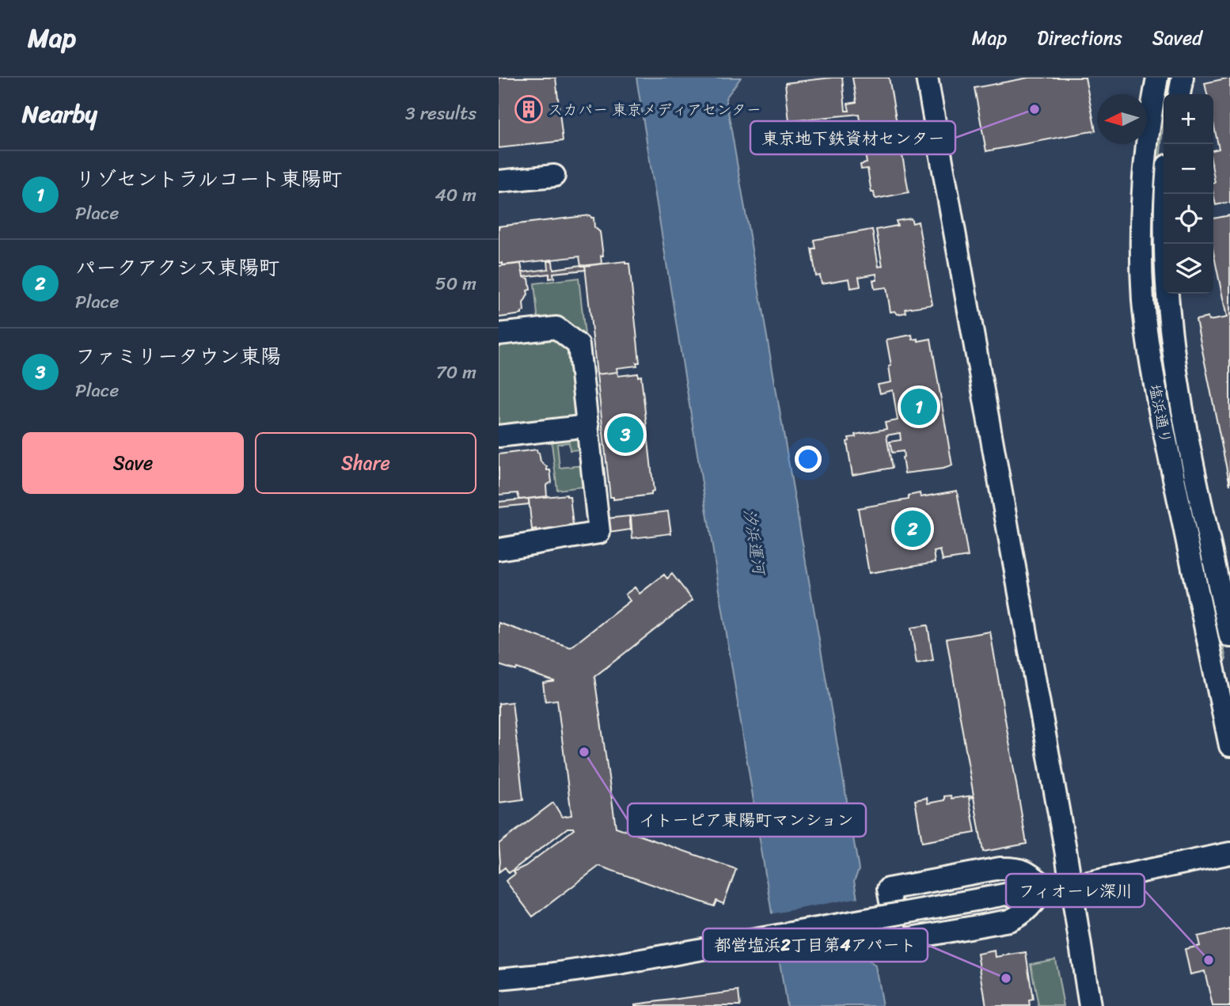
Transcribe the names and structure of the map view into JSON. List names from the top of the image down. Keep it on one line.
{"streets":{"street":["塩浜通り"]},"water":["汐浜運河"],"places":{"building":["スカパー 東京メディアセンター"],"other":["東京地下鉄資材センター","イトーピア東陽町マンション","フィオーレ深川","都営塩浜2丁目第4アパート"]},"north":"left","page":{"header":"Map","nav":["Map","Directions","Saved"],"heading":["Nearby","3 results"],"map_buttons":["+","−"],"list":[{"mark":"1","name":"リゾセントラルコート東陽町","note":"Place","value":"40 m"},{"mark":"2","name":"パークアクシス東陽町","note":"Place","value":"50 m"},{"mark":"3","name":"ファミリータウン東陽","note":"Place","value":"70 m"}],"pins":["1","3","2"],"buttons":["Save","Share"]}}
